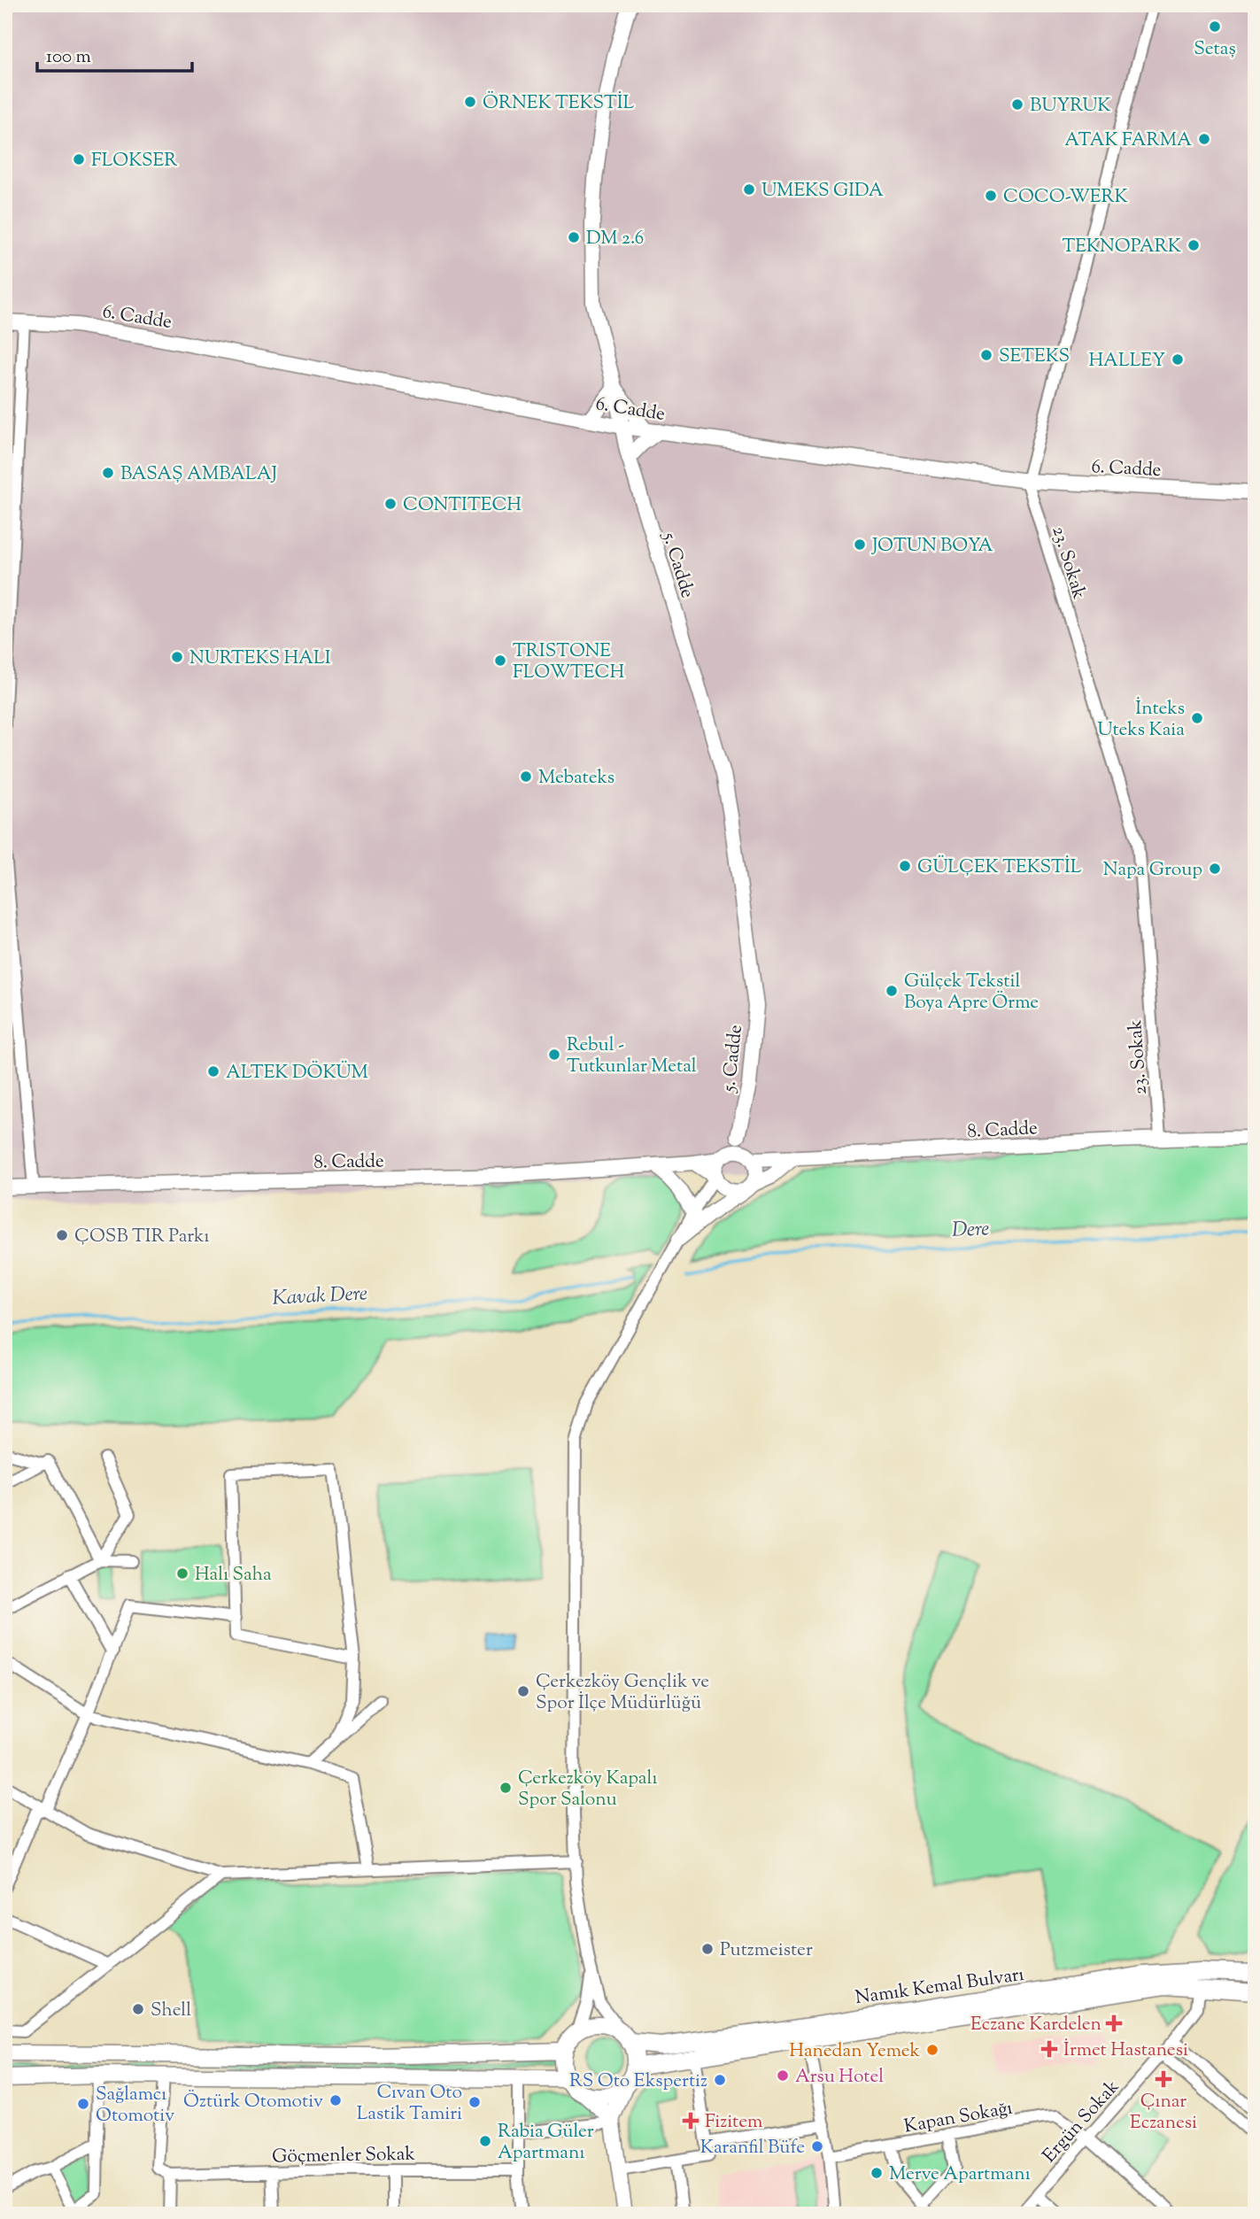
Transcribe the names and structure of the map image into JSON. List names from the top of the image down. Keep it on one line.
{"streets":{"main road":["Namık Kemal Bulvarı"],"street":["6. Cadde","23. Sokak","5. Cadde","8. Cadde","Kapan Sokağı","Ergün Sokak","Göçmenler Sokak"]},"crossings":[["6. Cadde","23. Sokak"],["6. Cadde","5. Cadde"],["23. Sokak","8. Cadde"],["Namık Kemal Bulvarı","Ergün Sokak"],["Kapan Sokağı","Ergün Sokak"]],"water":["Dere","Kavak Dere"],"places":{"other":["Setaş","ÖRNEK TEKSTİL","BUYRUK","ATAK FARMA","FLOKSER","UMEKS GIDA","COCO-WERK","DM 2.6","TEKNOPARK","SETEKS","HALLEY","BASAŞ AMBALAJ","CONTITECH","JOTUN BOYA","NURTEKS HALI","TRISTONE FLOWTECH","İnteks Uteks Kaia","Mebateks","GÜLÇEK TEKSTİL","Napa Group","Gülçek Tekstil Boya Apre Örme","Rebul - Tutkunlar Metal","ALTEK DÖKÜM","ÇOSB TIR Parkı","Halı Saha","Çerkezköy Gençlik ve Spor İlçe Müdürlüğü","Çerkezköy Kapalı Spor Salonu","Putzmeister","Shell","Hanedan Yemek","Arsu Hotel","RS Oto Ekspertiz","Öztürk Otomotiv","Cıvan Oto Lastik Tamiri","Sağlamcı Otomotiv","Rabia Güler Apartmanı","Karanfil Büfe","Merve Apartmanı"],"health":["Eczane Kardelen","İrmet Hastanesi","Çınar Eczanesi","Fizitem"]},"scale_bar":"100 m"}
